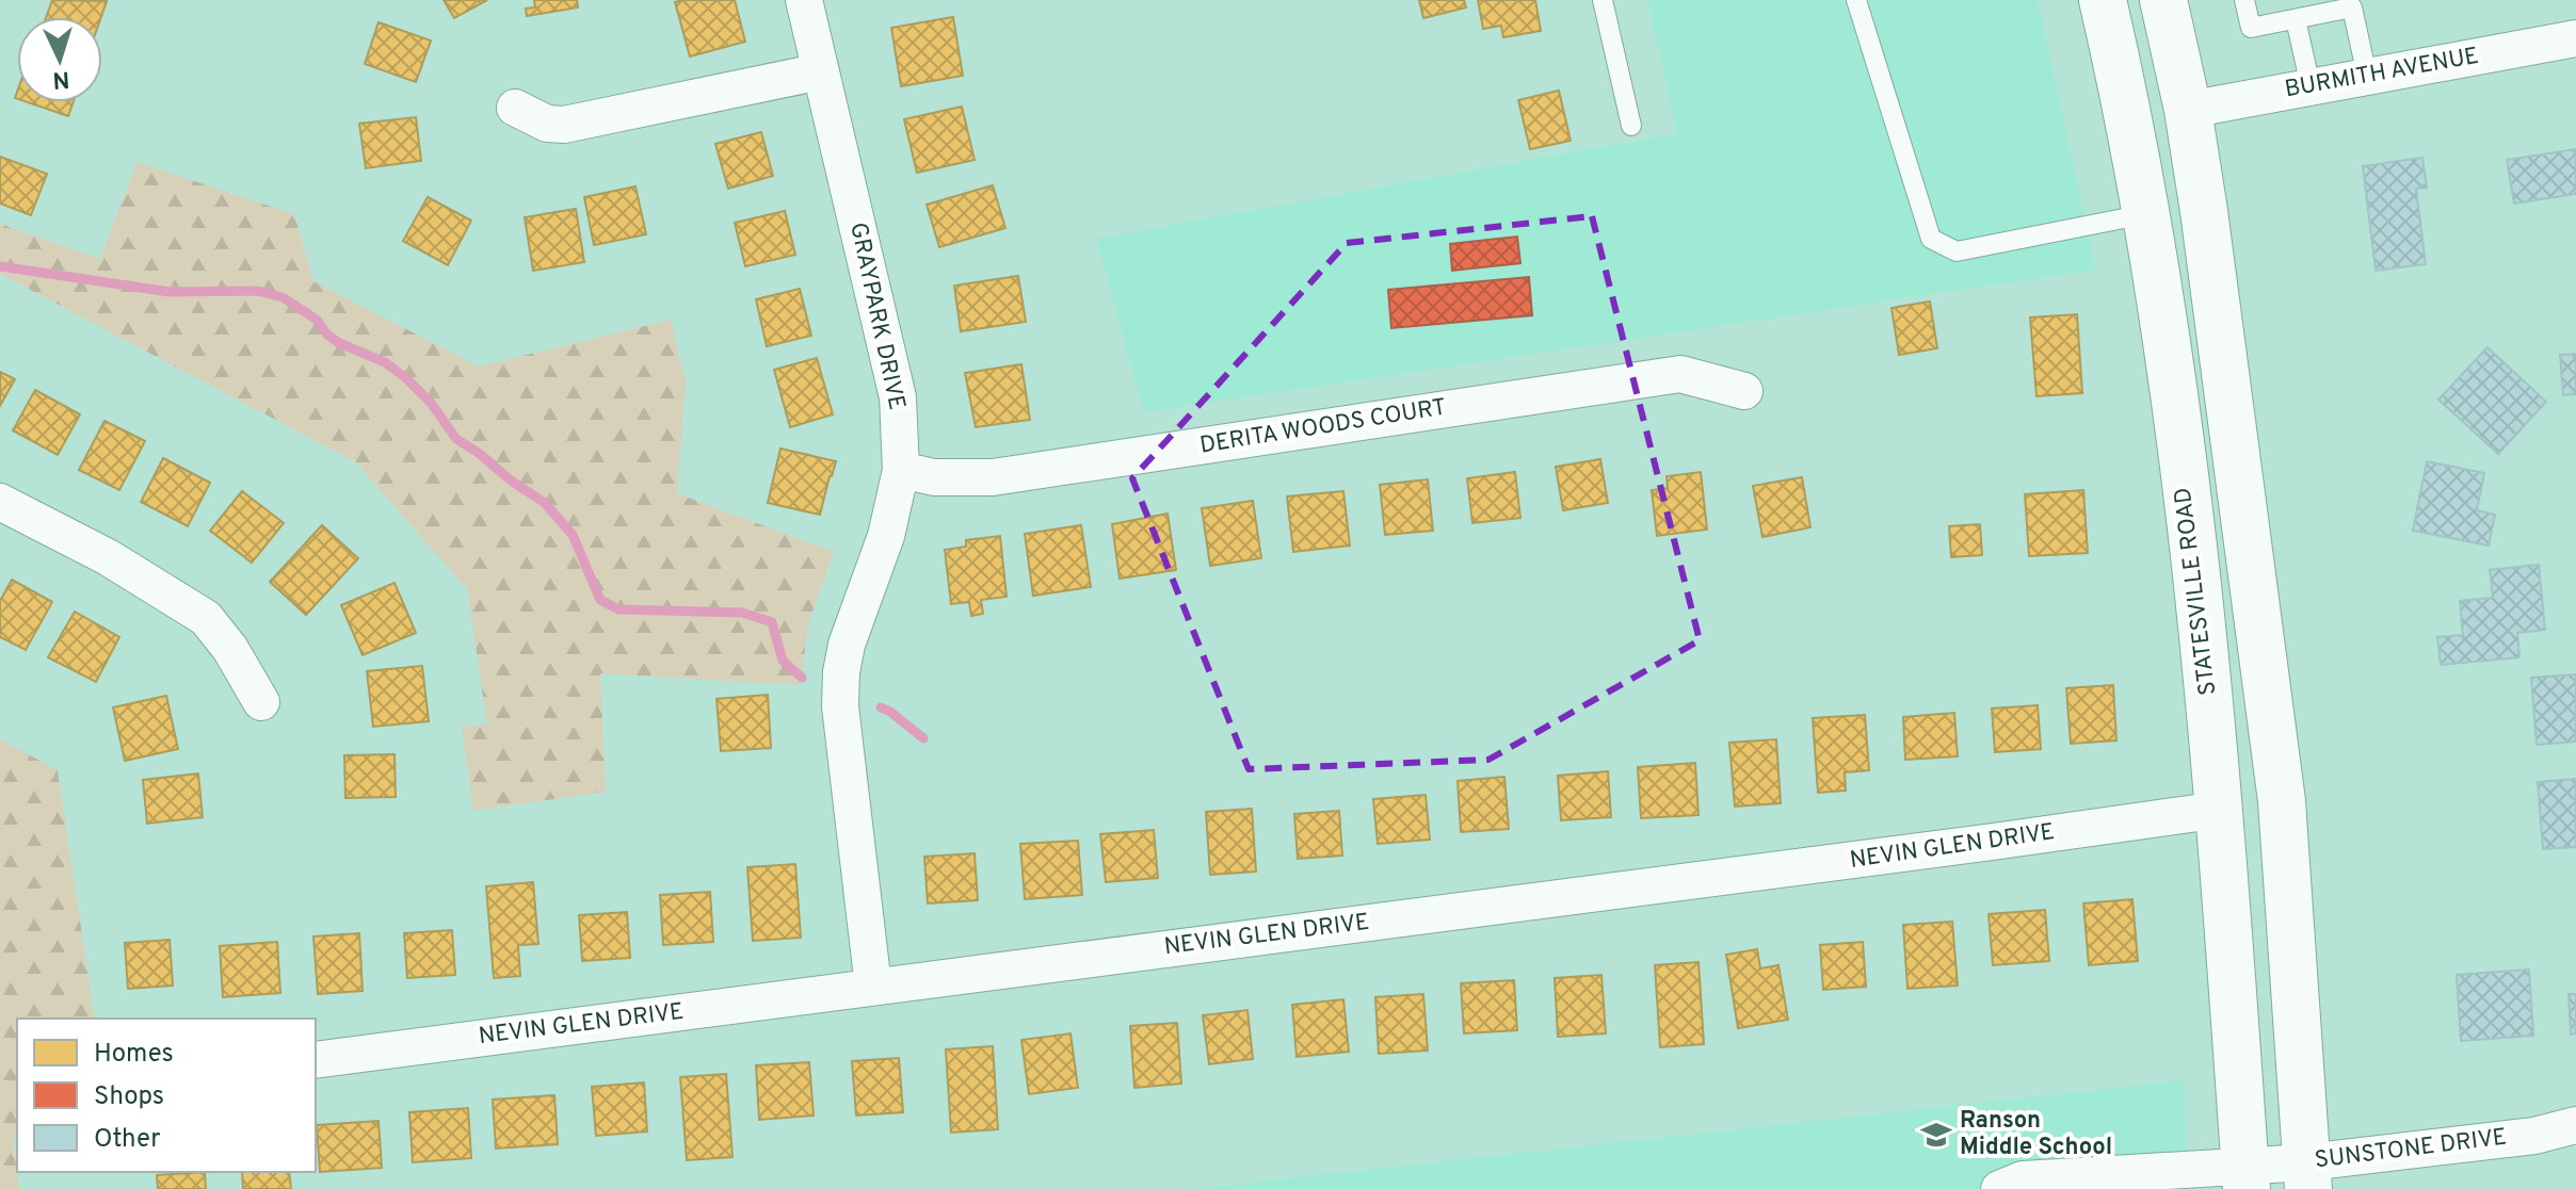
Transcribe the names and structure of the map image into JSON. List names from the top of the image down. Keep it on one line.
{"streets":{"main road":["STATESVILLE ROAD"],"street":["BURMITH AVENUE","GRAYPARK DRIVE","DERITA WOODS COURT","NEVIN GLEN DRIVE","SUNSTONE DRIVE"]},"crossings":[["GRAYPARK DRIVE","DERITA WOODS COURT"],["GRAYPARK DRIVE","NEVIN GLEN DRIVE"],["STATESVILLE ROAD","NEVIN GLEN DRIVE"],["STATESVILLE ROAD","SUNSTONE DRIVE"]],"places":{"school or university":["Ranson Middle School"]},"legend":["Homes","Shops","Other"],"north":"bottom"}
